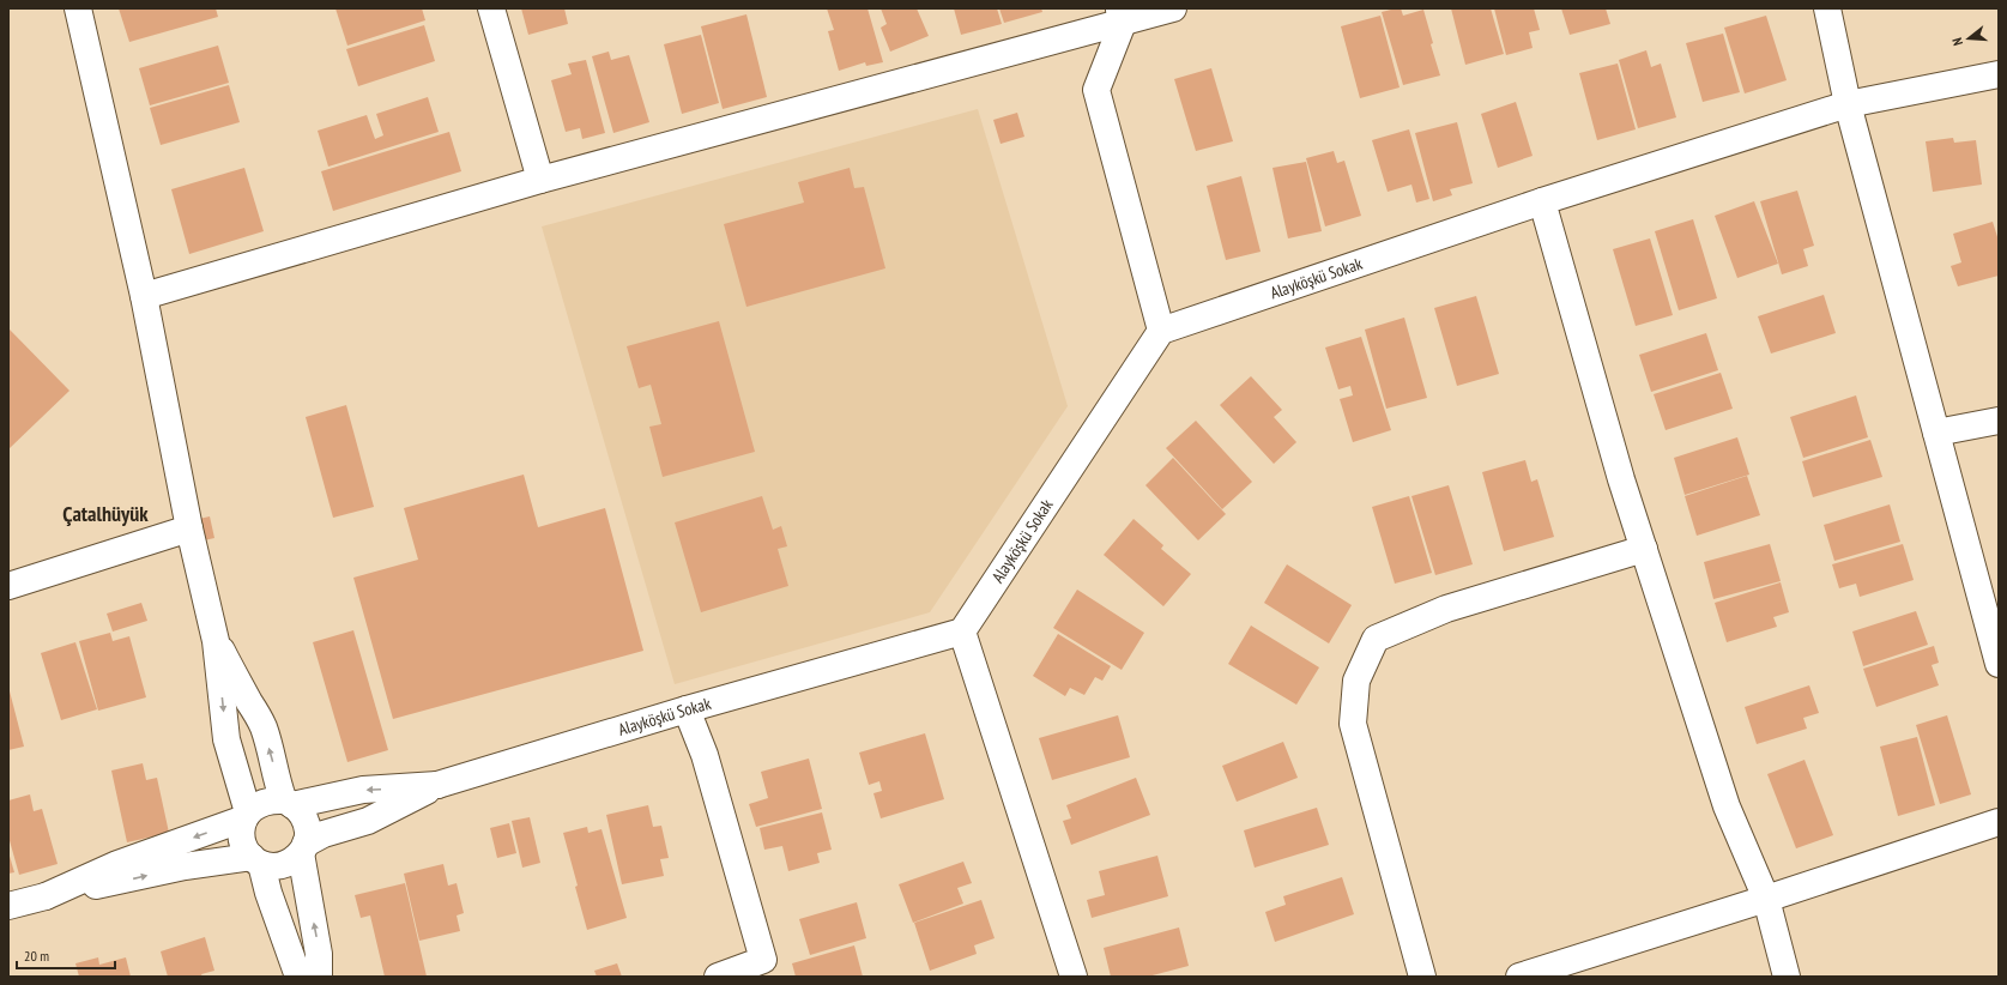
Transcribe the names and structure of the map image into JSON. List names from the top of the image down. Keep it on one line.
{"streets":{"street":["Alayköşkü Sokak"]},"districts":["Çatalhüyük"],"scale_bar":"20 m","north":"left"}
